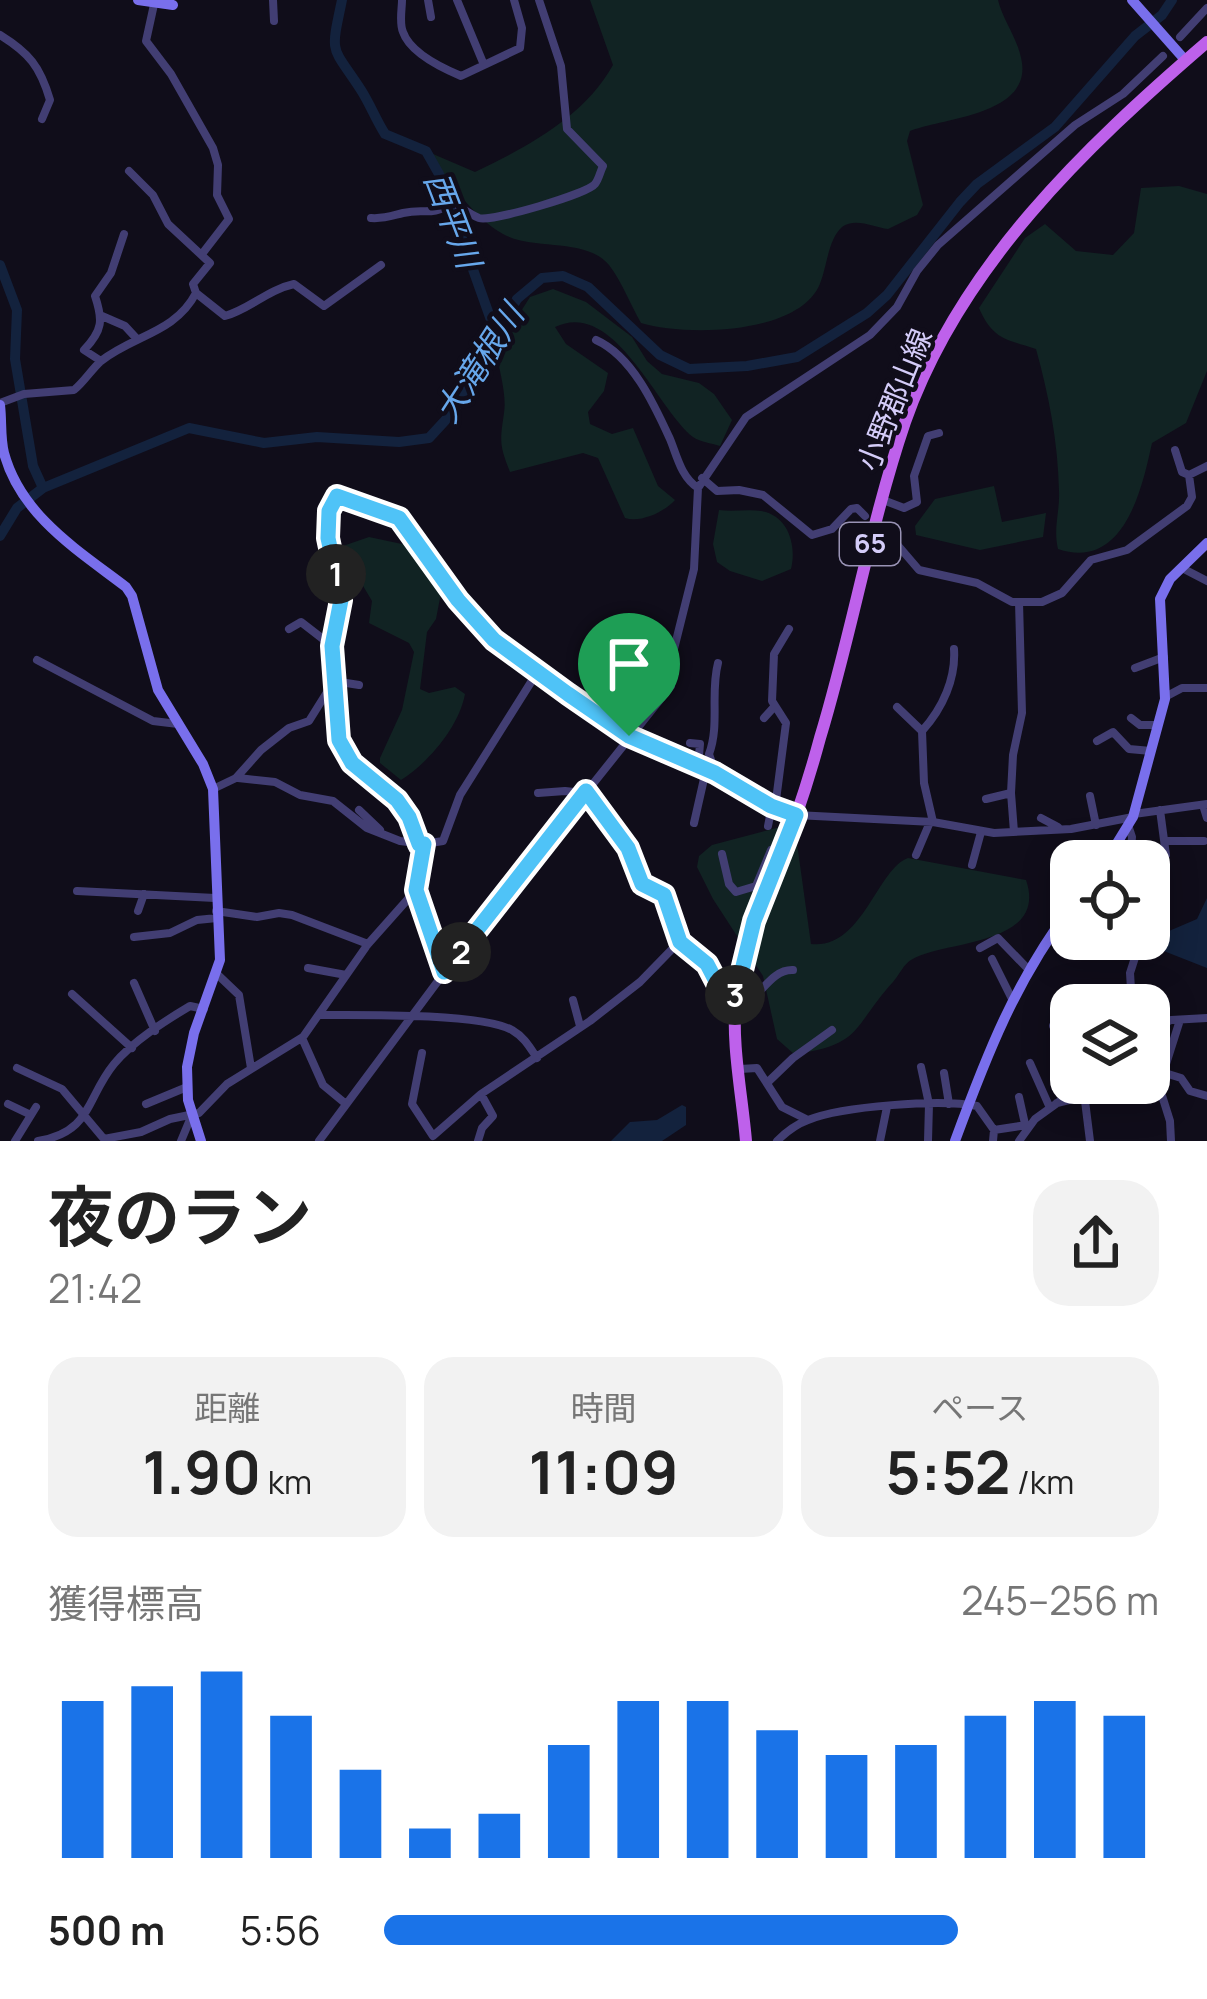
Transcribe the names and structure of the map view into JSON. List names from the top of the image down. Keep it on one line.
{"streets":{"main road":["小野郡山線","65"]},"water":["西平川","大滝根川"],"page":{"pins":["1","2","3"],"heading":["夜のラン","21:42"],"stats":[["距離","1.90 km"],["時間","11:09"],["ペース","5:52 /km"]],"chart":["獲得標高","245–256 m"],"list":[{"name":"500 m","note":"5:56"}]}}
